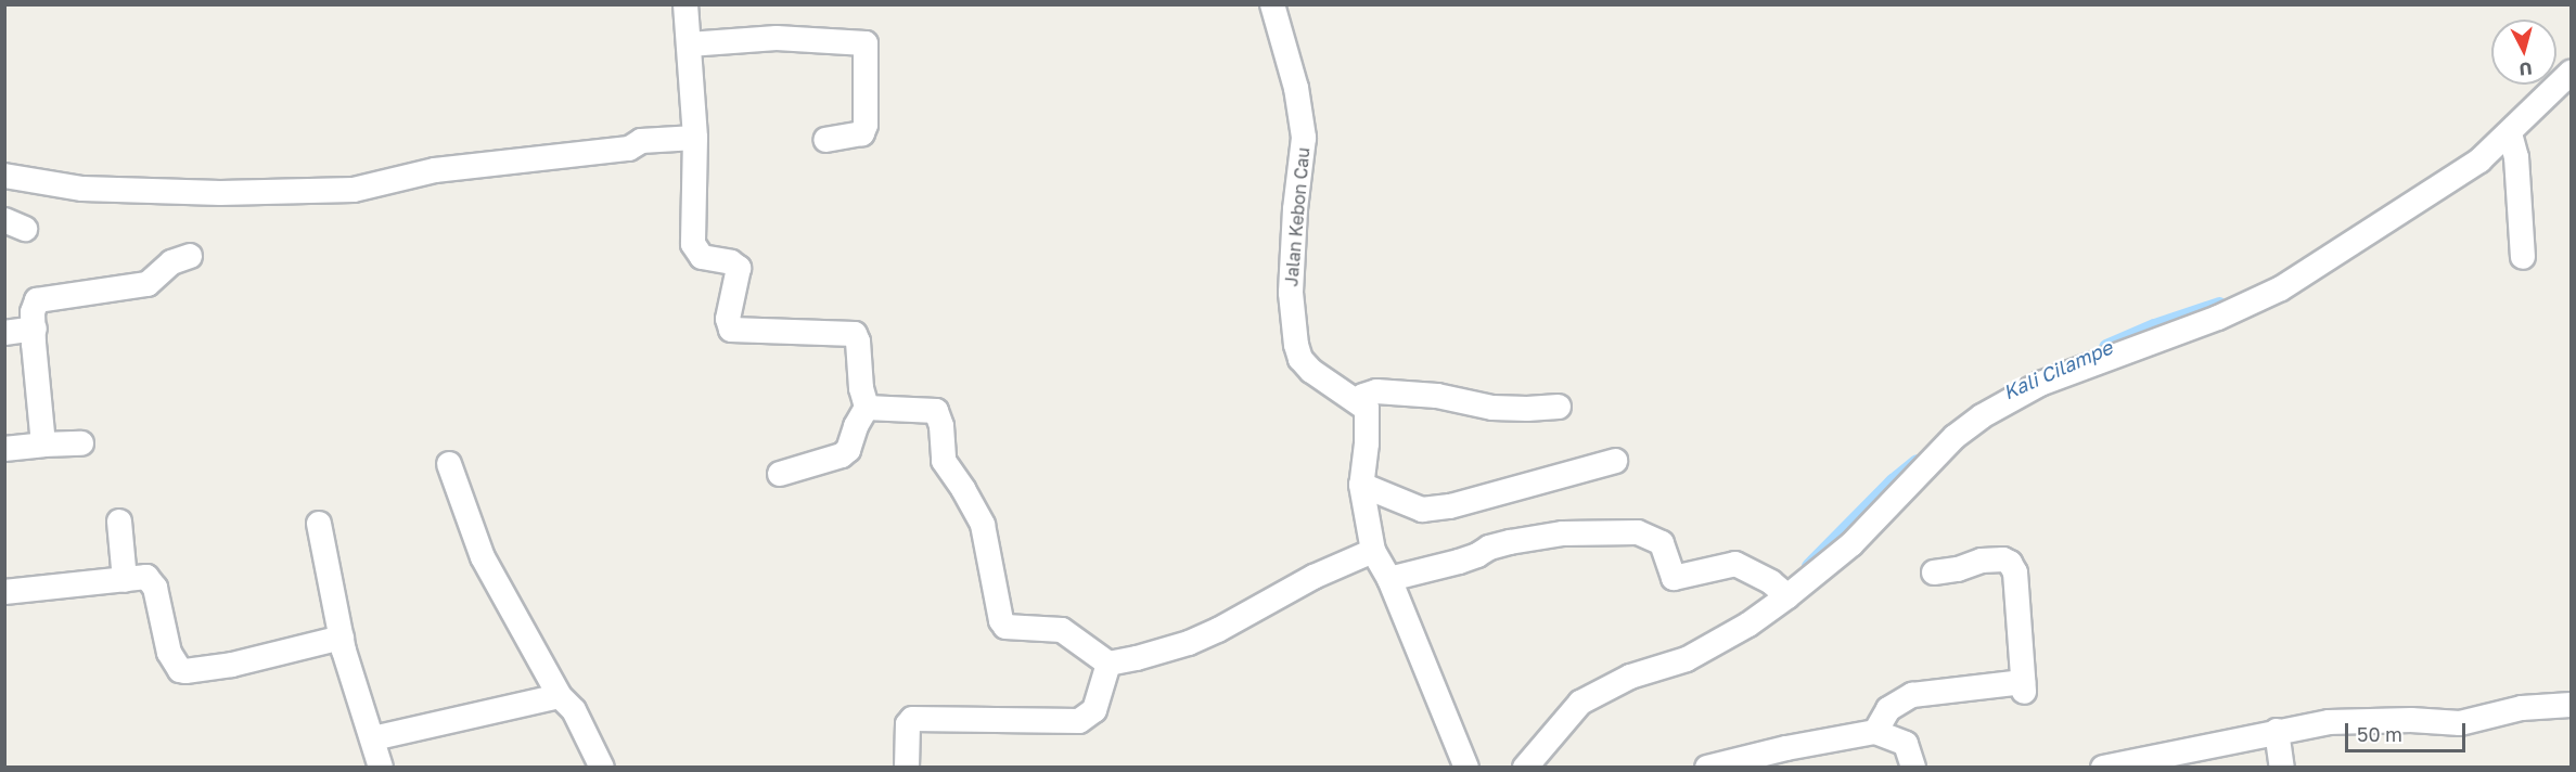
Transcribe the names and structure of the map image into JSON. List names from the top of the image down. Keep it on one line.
{"streets":{"street":["Jalan Kebon Cau"]},"water":["Kali Cilampe"],"scale_bar":"50 m","north":"bottom"}
